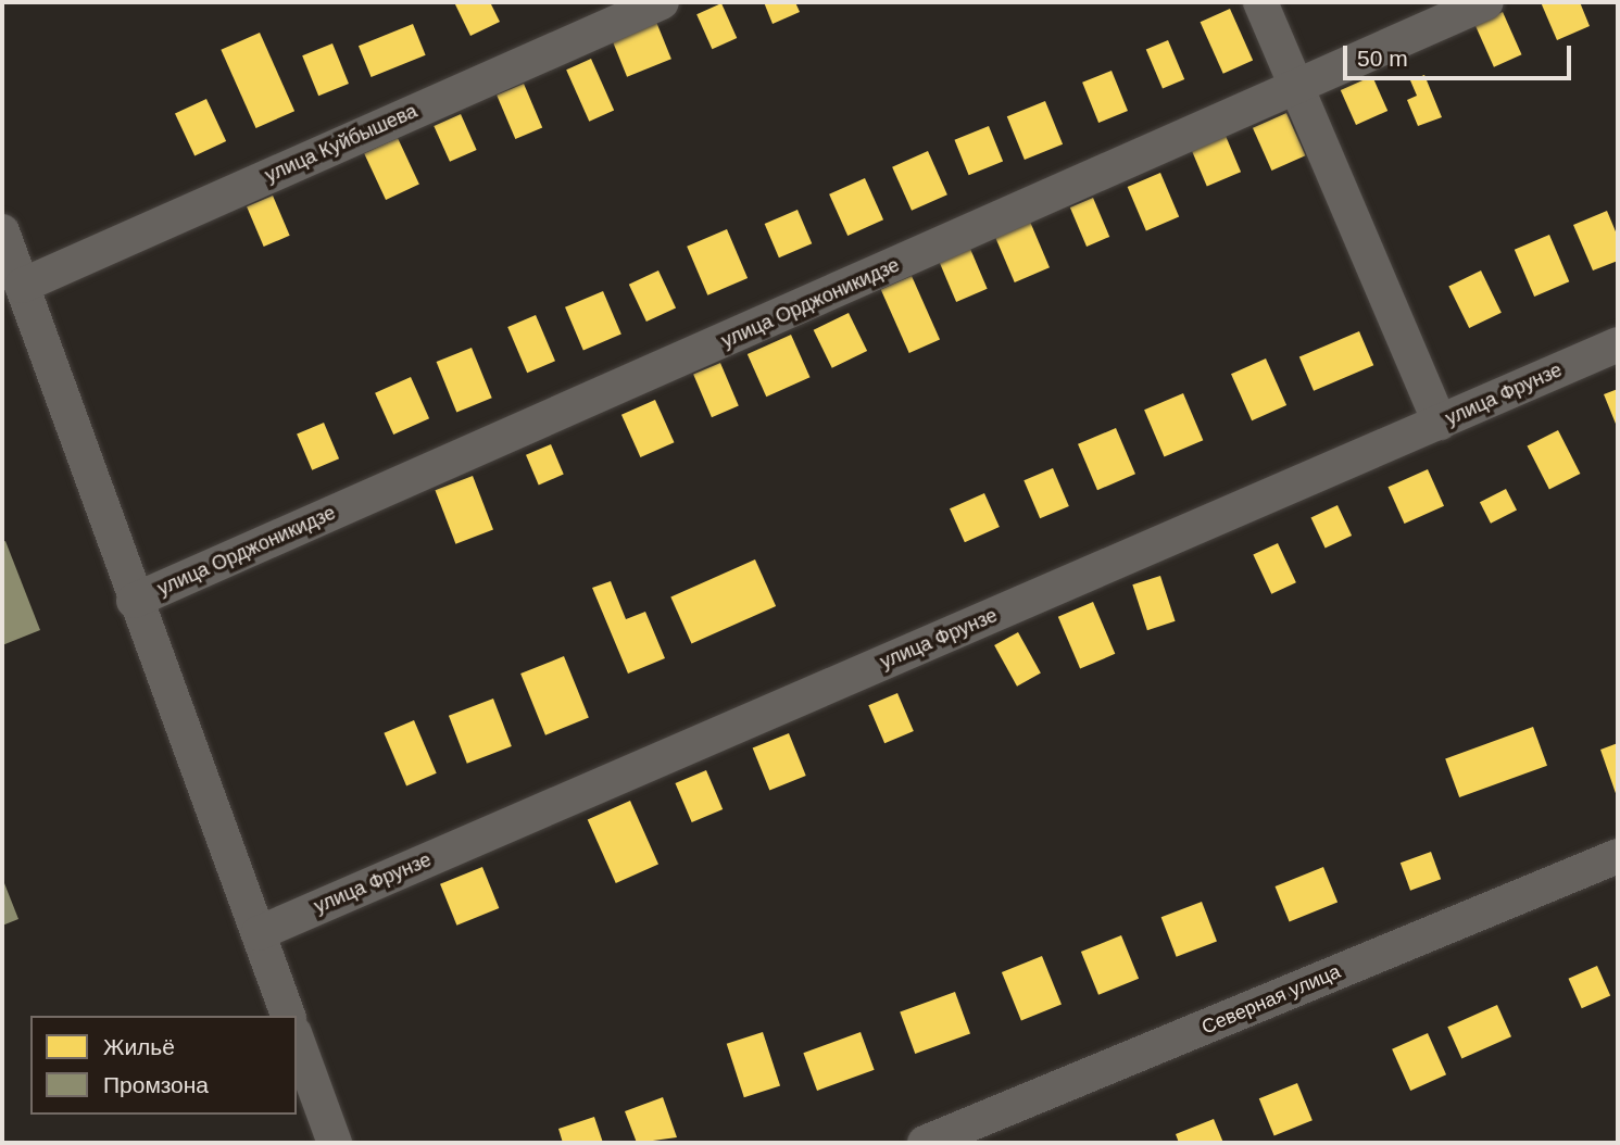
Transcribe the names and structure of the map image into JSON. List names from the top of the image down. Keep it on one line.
{"streets":{"street":["улица Куйбышева","улица Орджоникидзе","улица Фрунзе","Северная улица"]},"legend":["Жильё","Промзона"],"scale_bar":"50 m"}
